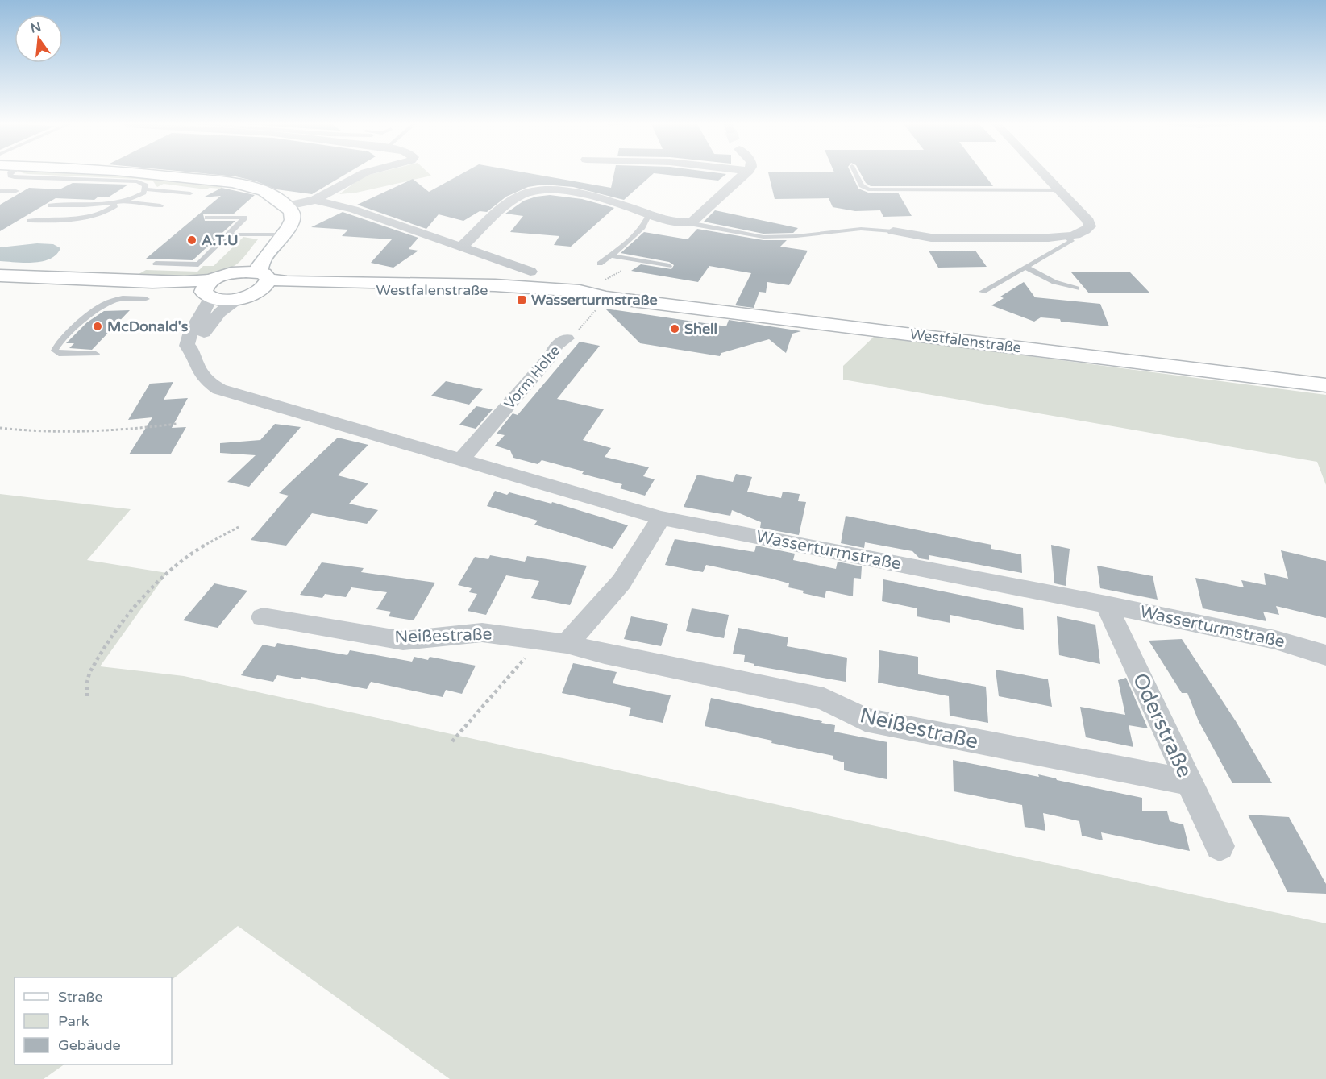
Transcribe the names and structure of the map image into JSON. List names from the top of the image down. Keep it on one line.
{"streets":{"main road":["Westfalenstraße"],"street":["Vorm Holte","Wasserturmstraße","Neißestraße","Oderstraße"]},"crossings":[["Westfalenstraße","Vorm Holte"],["Vorm Holte","Wasserturmstraße"],["Wasserturmstraße","Oderstraße"],["Neißestraße","Oderstraße"]],"places":{"other":["A.T.U","McDonald's","Shell"],"transit":["Wasserturmstraße"]},"legend":["Straße","Park","Gebäude"],"north":"top"}
